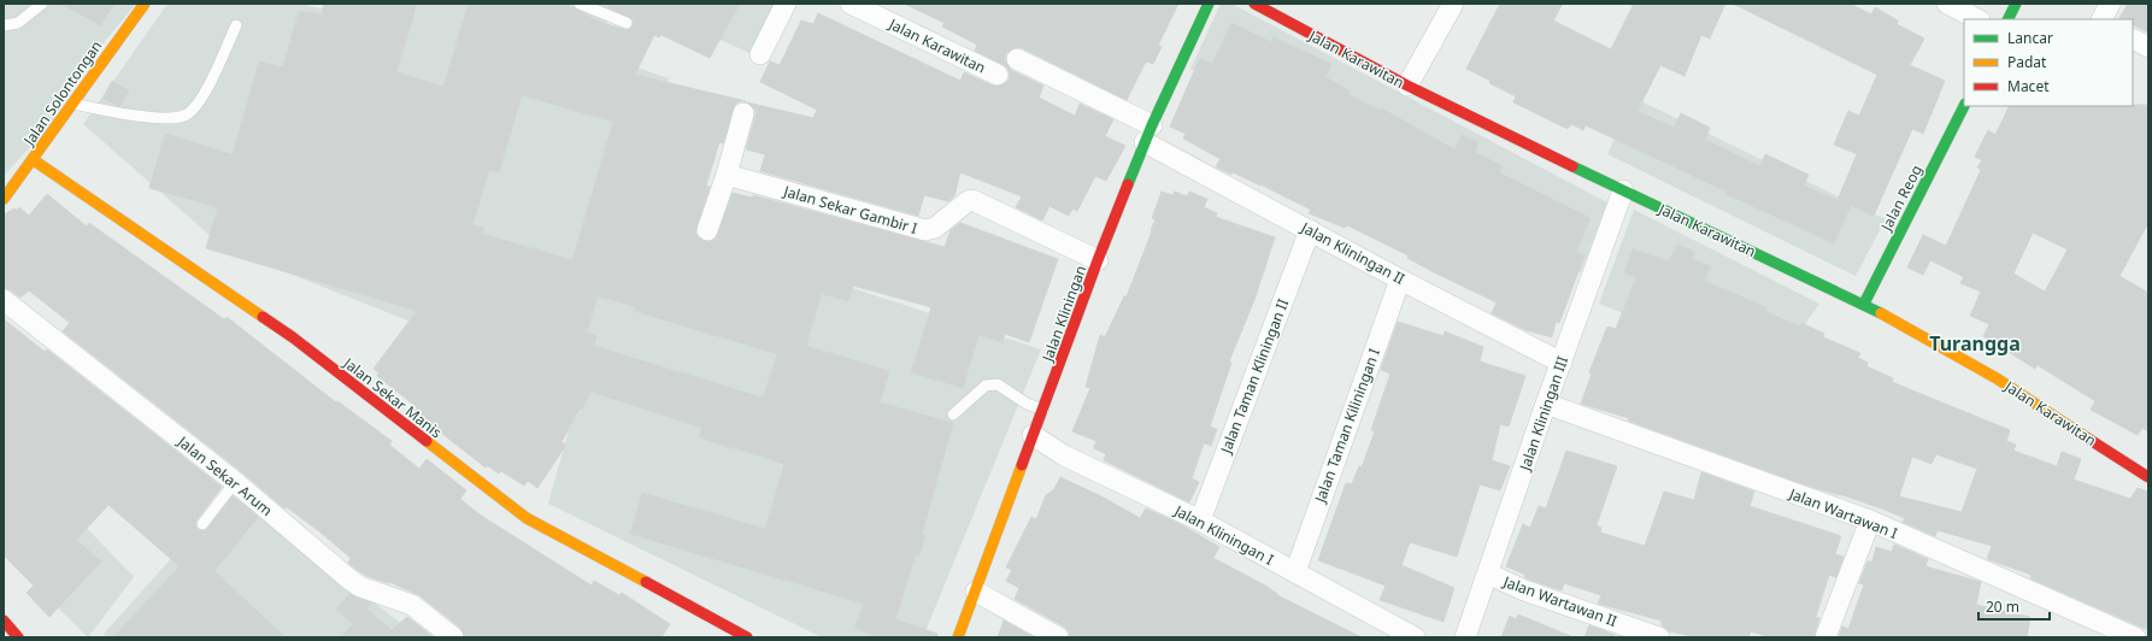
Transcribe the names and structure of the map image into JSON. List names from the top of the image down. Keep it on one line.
{"streets":{"street":["Jalan Karawitan","Jalan Solontongan","Jalan Reog","Jalan Sekar Gambir I","Jalan Kliningan II","Jalan Kliningan","Jalan Taman Kliningan II","Jalan Sekar Manis","Jalan Kliningan III","Jalan Taman Kiliningan I","Jalan Sekar Arum","Jalan Wartawan I","Jalan Kliningan I","Jalan Wartawan II"]},"crossings":[["Jalan Karawitan","Jalan Reog"],["Jalan Karawitan","Jalan Kliningan III"],["Jalan Solontongan","Jalan Sekar Manis"],["Jalan Sekar Gambir I","Jalan Kliningan"],["Jalan Kliningan II","Jalan Kliningan"],["Jalan Kliningan II","Jalan Taman Kliningan II"],["Jalan Kliningan II","Jalan Kliningan III"],["Jalan Kliningan II","Jalan Taman Kiliningan I"],["Jalan Kliningan","Jalan Kliningan I"],["Jalan Taman Kliningan II","Jalan Kliningan I"],["Jalan Kliningan III","Jalan Wartawan I"],["Jalan Kliningan III","Jalan Wartawan II"],["Jalan Taman Kiliningan I","Jalan Kliningan I"]],"districts":["Turangga"],"legend":["Lancar","Padat","Macet"],"scale_bar":"20 m"}
